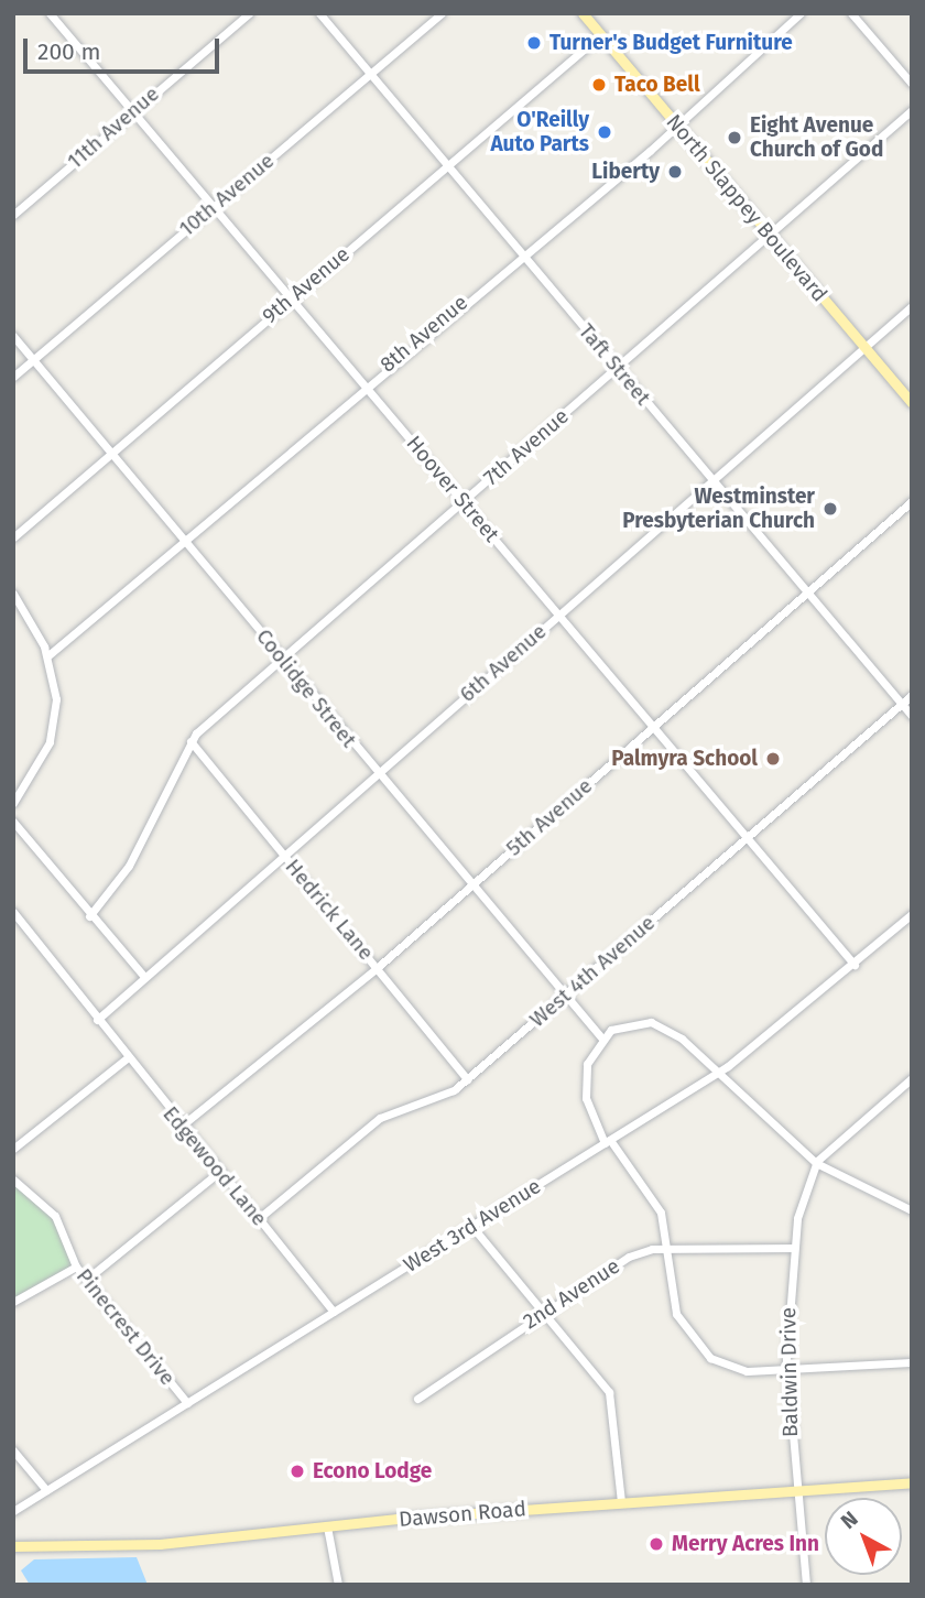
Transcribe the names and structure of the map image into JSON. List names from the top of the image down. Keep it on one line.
{"streets":{"main road":["North Slappey Boulevard","Dawson Road"],"street":["11th Avenue","10th Avenue","9th Avenue","8th Avenue","Taft Street","7th Avenue","Hoover Street","6th Avenue","Coolidge Street","5th Avenue","Hedrick Lane","West 4th Avenue","Edgewood Lane","West 3rd Avenue","2nd Avenue","Pinecrest Drive","Baldwin Drive"]},"crossings":[["11th Avenue","Hoover Street"],["10th Avenue","Taft Street"],["10th Avenue","Hoover Street"],["10th Avenue","Coolidge Street"],["North Slappey Boulevard","9th Avenue"],["North Slappey Boulevard","8th Avenue"],["North Slappey Boulevard","7th Avenue"],["North Slappey Boulevard","6th Avenue"],["9th Avenue","Taft Street"],["9th Avenue","Hoover Street"],["9th Avenue","Coolidge Street"],["8th Avenue","Taft Street"],["8th Avenue","Hoover Street"],["8th Avenue","Coolidge Street"],["Taft Street","7th Avenue"],["Taft Street","6th Avenue"],["Taft Street","5th Avenue"],["Taft Street","West 4th Avenue"],["7th Avenue","Hoover Street"],["7th Avenue","Coolidge Street"],["7th Avenue","Hedrick Lane"],["Hoover Street","6th Avenue"],["Hoover Street","5th Avenue"],["Hoover Street","West 4th Avenue"],["Hoover Street","West 3rd Avenue"],["6th Avenue","Coolidge Street"],["6th Avenue","Hedrick Lane"],["6th Avenue","Edgewood Lane"],["Coolidge Street","5th Avenue"],["Coolidge Street","West 4th Avenue"],["5th Avenue","Hedrick Lane"],["5th Avenue","Edgewood Lane"],["Hedrick Lane","West 4th Avenue"],["West 4th Avenue","Edgewood Lane"],["Edgewood Lane","West 3rd Avenue"],["West 3rd Avenue","Pinecrest Drive"],["2nd Avenue","Baldwin Drive"],["Baldwin Drive","Dawson Road"]],"places":["Turner's Budget Furniture","Taco Bell","O'Reilly Auto Parts","Eight Avenue Church of God","Liberty","Westminster Presbyterian Church","Palmyra School","Econo Lodge","Merry Acres Inn"],"scale_bar":"200 m","north":"top left"}
